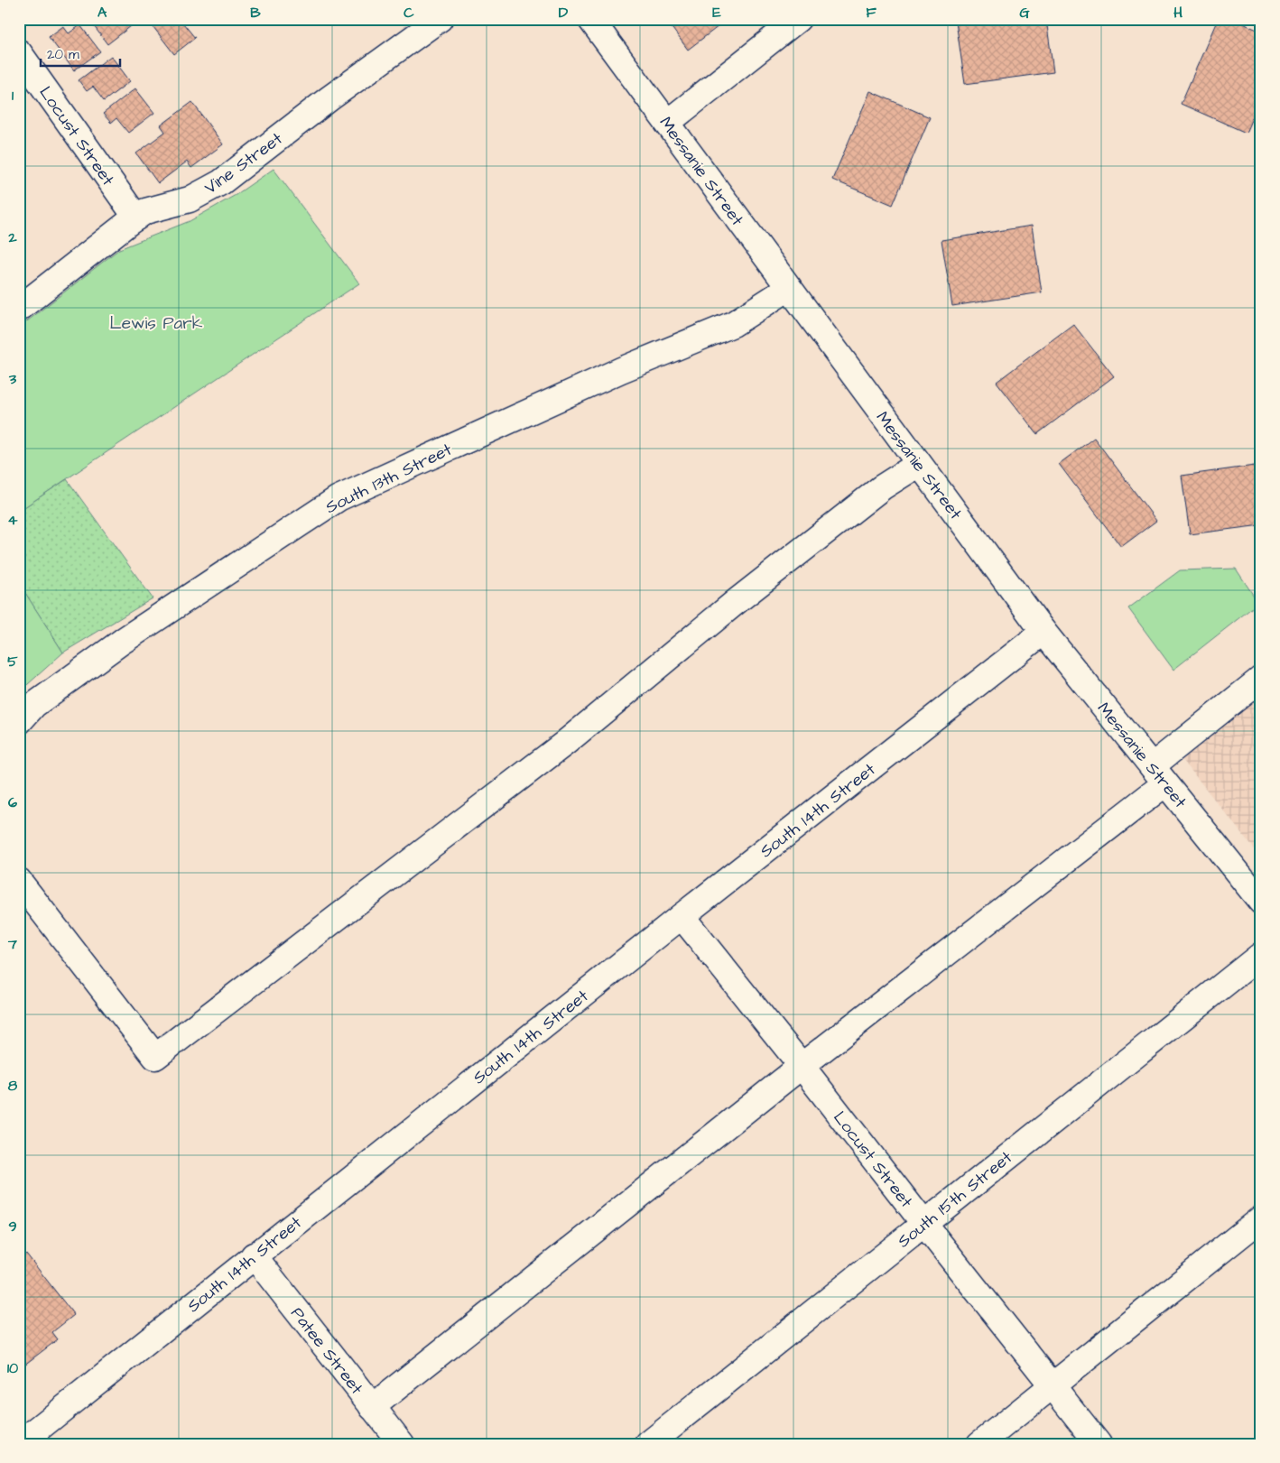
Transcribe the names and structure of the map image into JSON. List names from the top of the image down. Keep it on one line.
{"streets":{"street":["Locust Street","Vine Street","Messanie Street","South 13th Street","South 14th Street","South 15th Street","Patee Street"]},"crossings":[["Locust Street","Vine Street"],["Locust Street","South 14th Street"],["Locust Street","South 15th Street"],["Messanie Street","South 13th Street"],["Messanie Street","South 14th Street"],["South 14th Street","Patee Street"]],"parks":["Lewis Park"],"scale_bar":"20 m","grid":{"columns":["A","B","C","D","E","F","G","H"],"rows":["1","2","3","4","5","6","7","8","9","10"]}}
